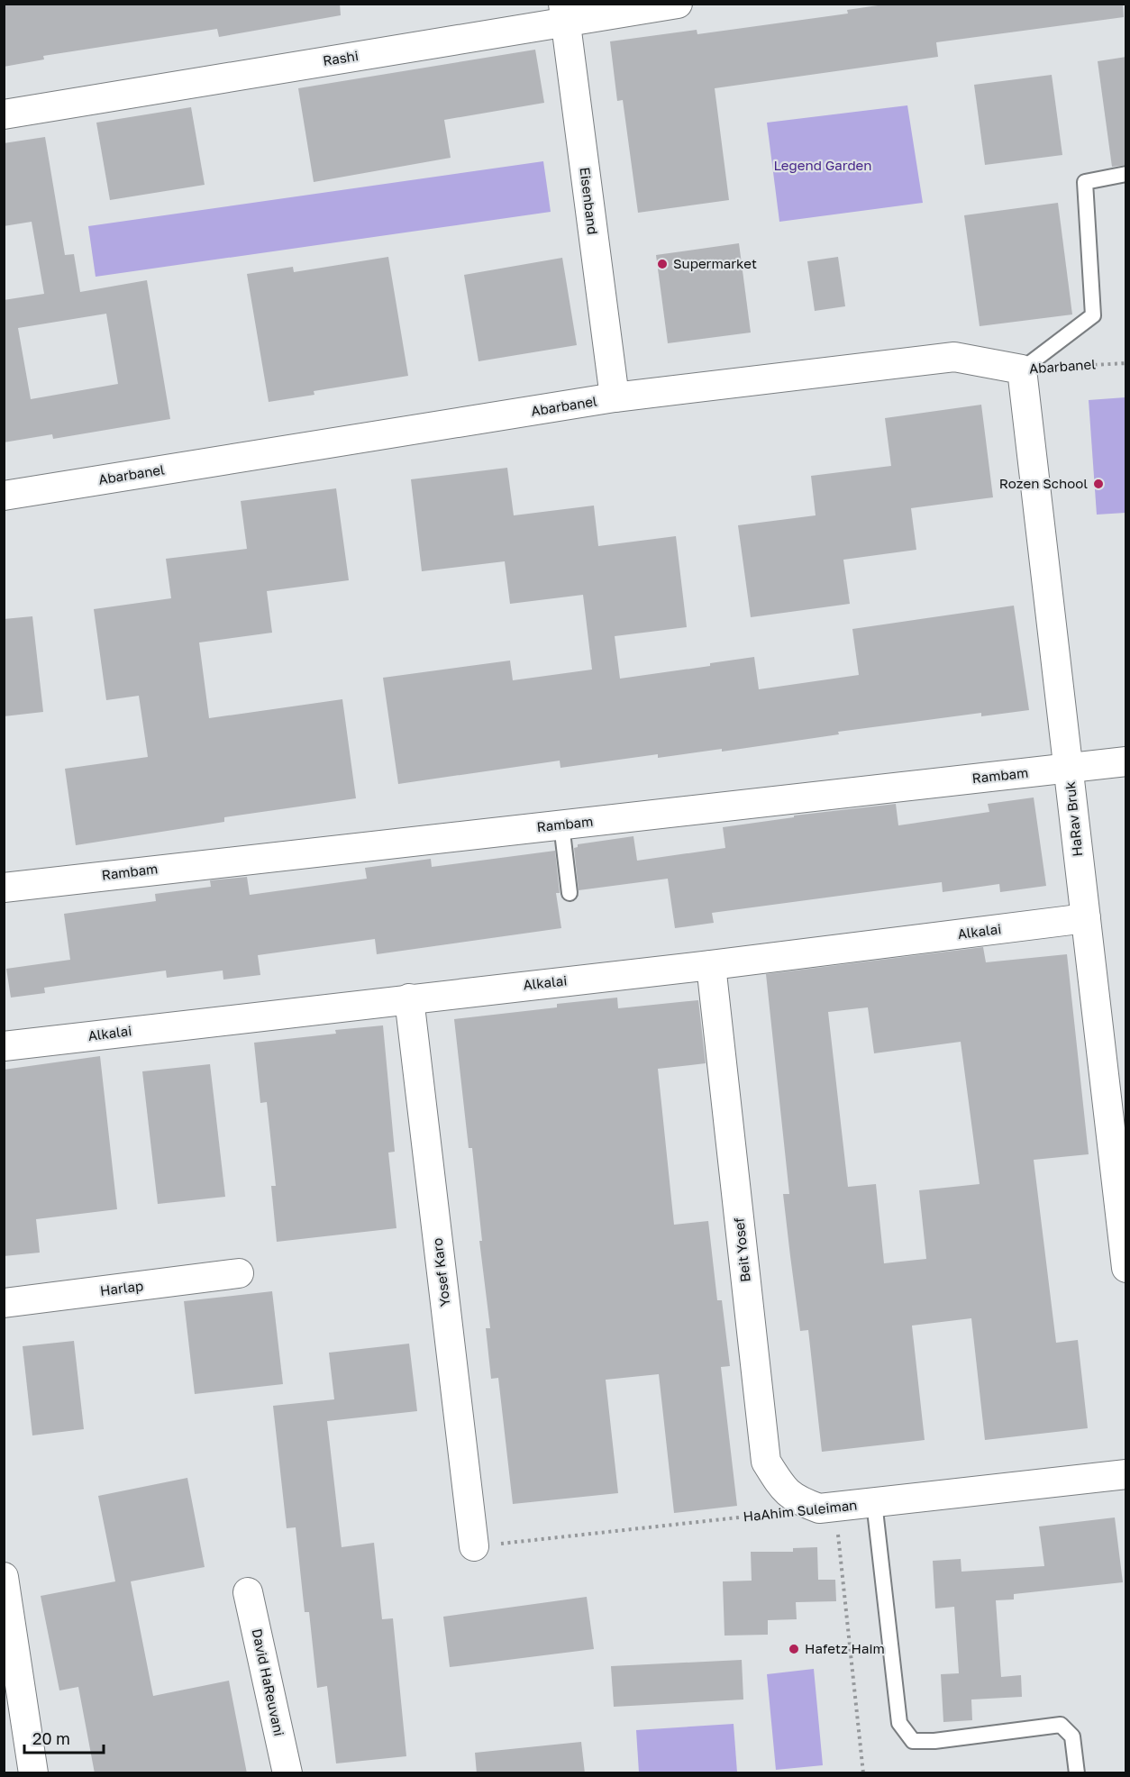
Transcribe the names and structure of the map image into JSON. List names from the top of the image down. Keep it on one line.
{"streets":{"street":["Rashi","Eisenband","Abarbanel","Rambam","HaRav Bruk","Alkalai","Beit Yosef","Yosef Karo","Harlap","HaAhim Suleiman","David HaReuvani"]},"crossings":[["Rashi","Eisenband"],["Eisenband","Abarbanel"],["Abarbanel","HaRav Bruk"],["Rambam","HaRav Bruk"],["HaRav Bruk","Alkalai"],["Alkalai","Beit Yosef"],["Alkalai","Yosef Karo"],["Beit Yosef","HaAhim Suleiman"],["Yosef Karo","HaAhim Suleiman"]],"parks":["Legend Garden"],"places":["Supermarket","Rozen School","Hafetz Haim"],"scale_bar":"20 m"}
